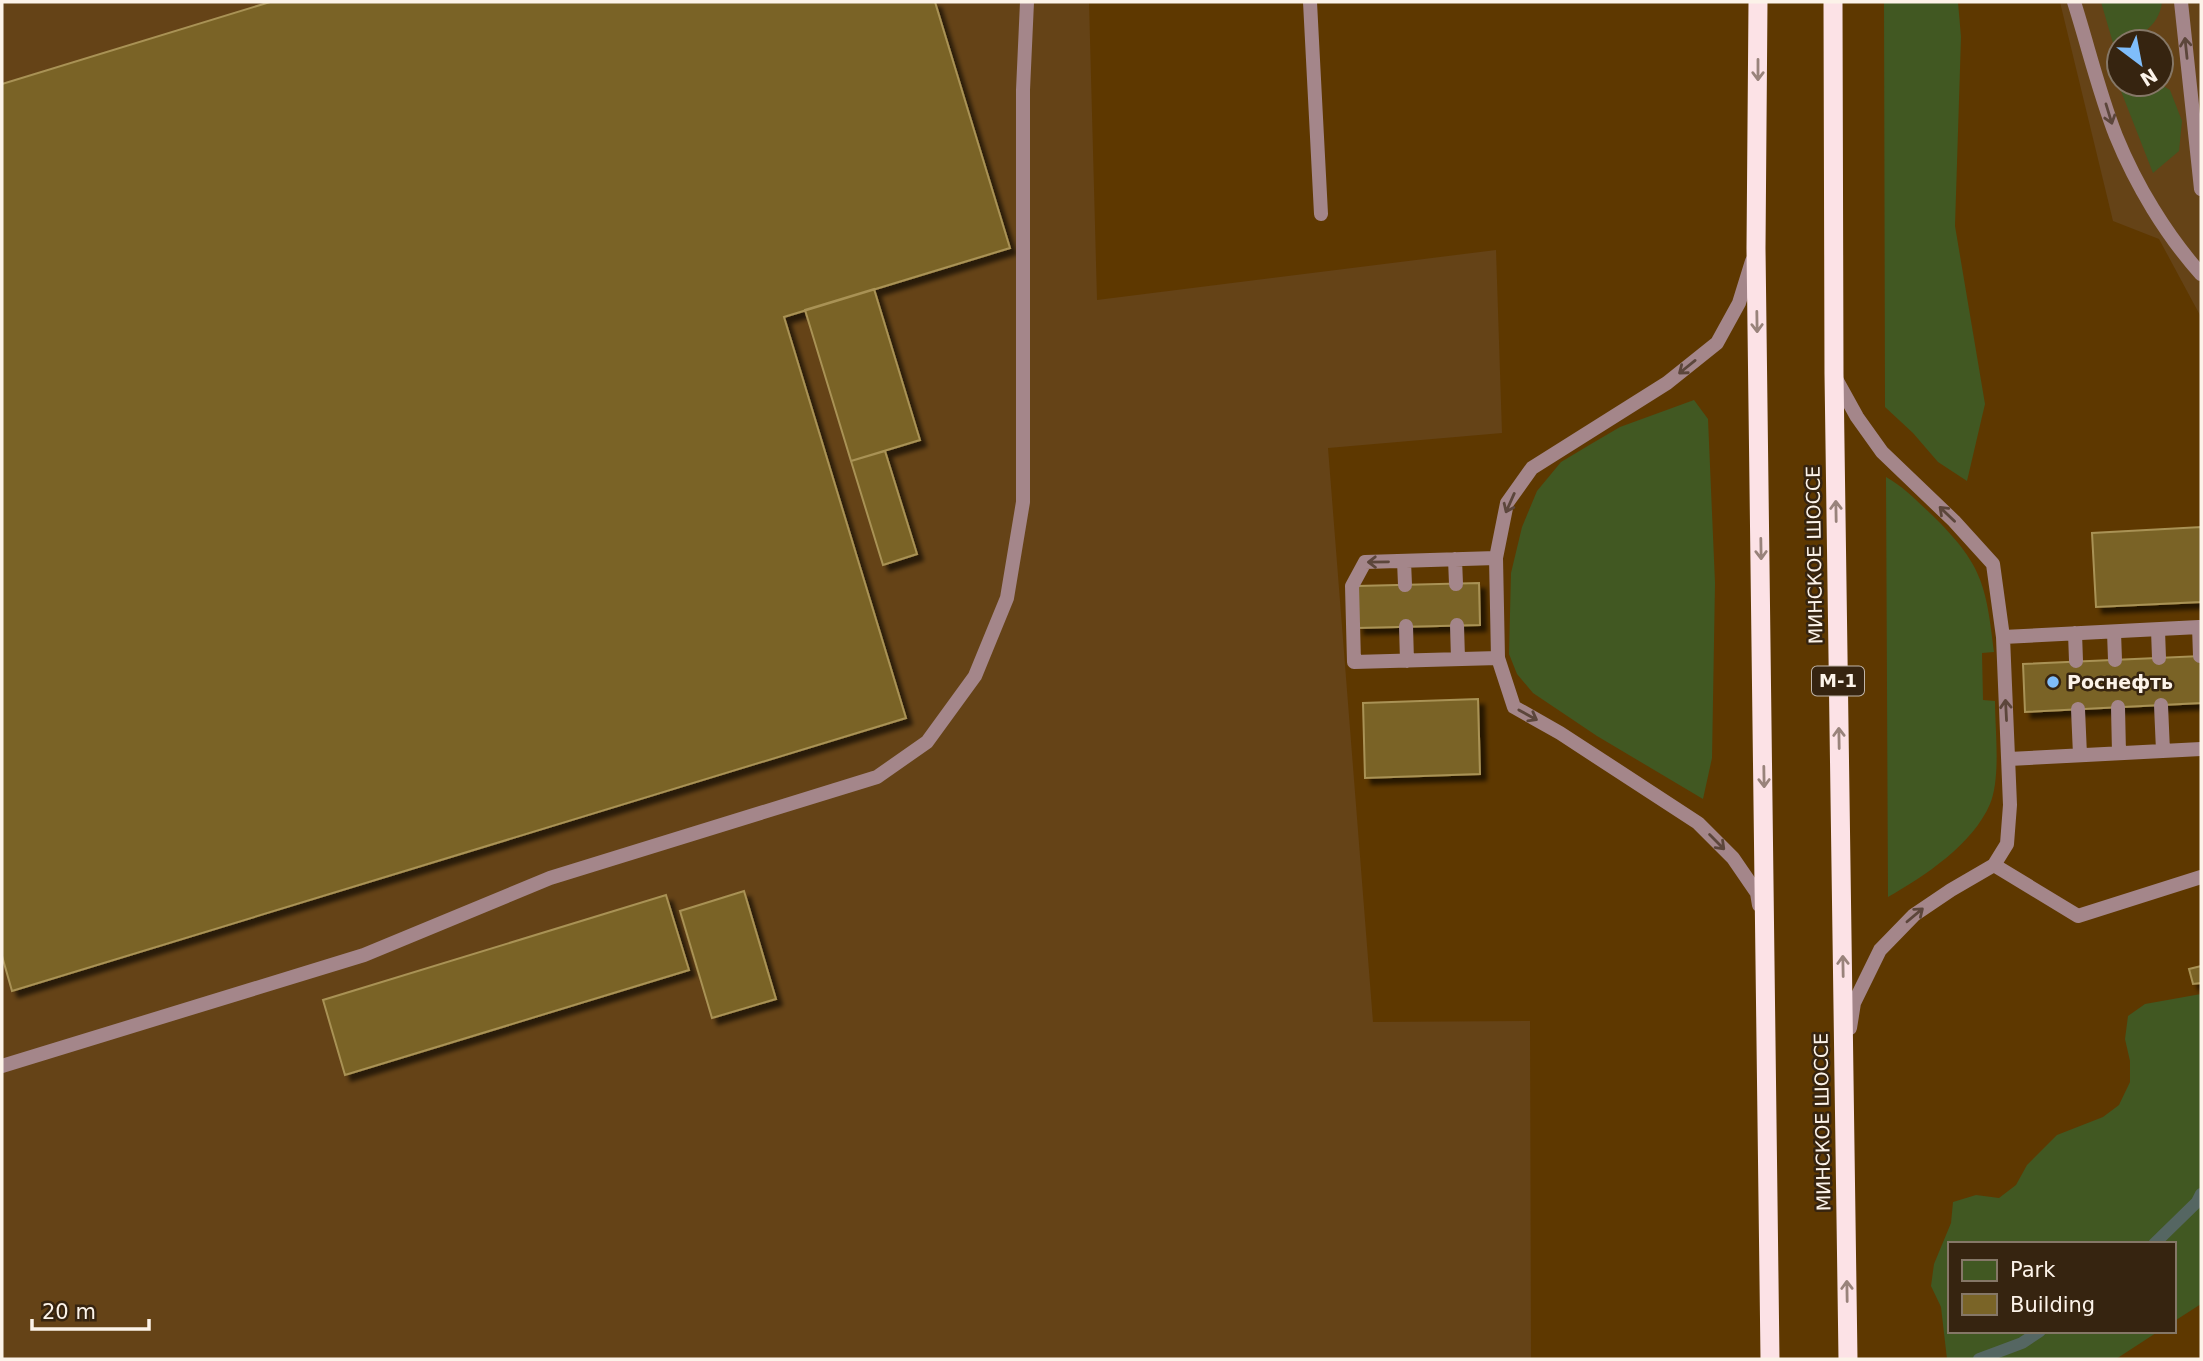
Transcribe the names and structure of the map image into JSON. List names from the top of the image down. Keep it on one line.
{"streets":{"highway":["МИНСКОЕ ШОССЕ","М-1"]},"places":["Роснефть"],"legend":["Park","Building"],"scale_bar":"20 m","north":"bottom right"}
